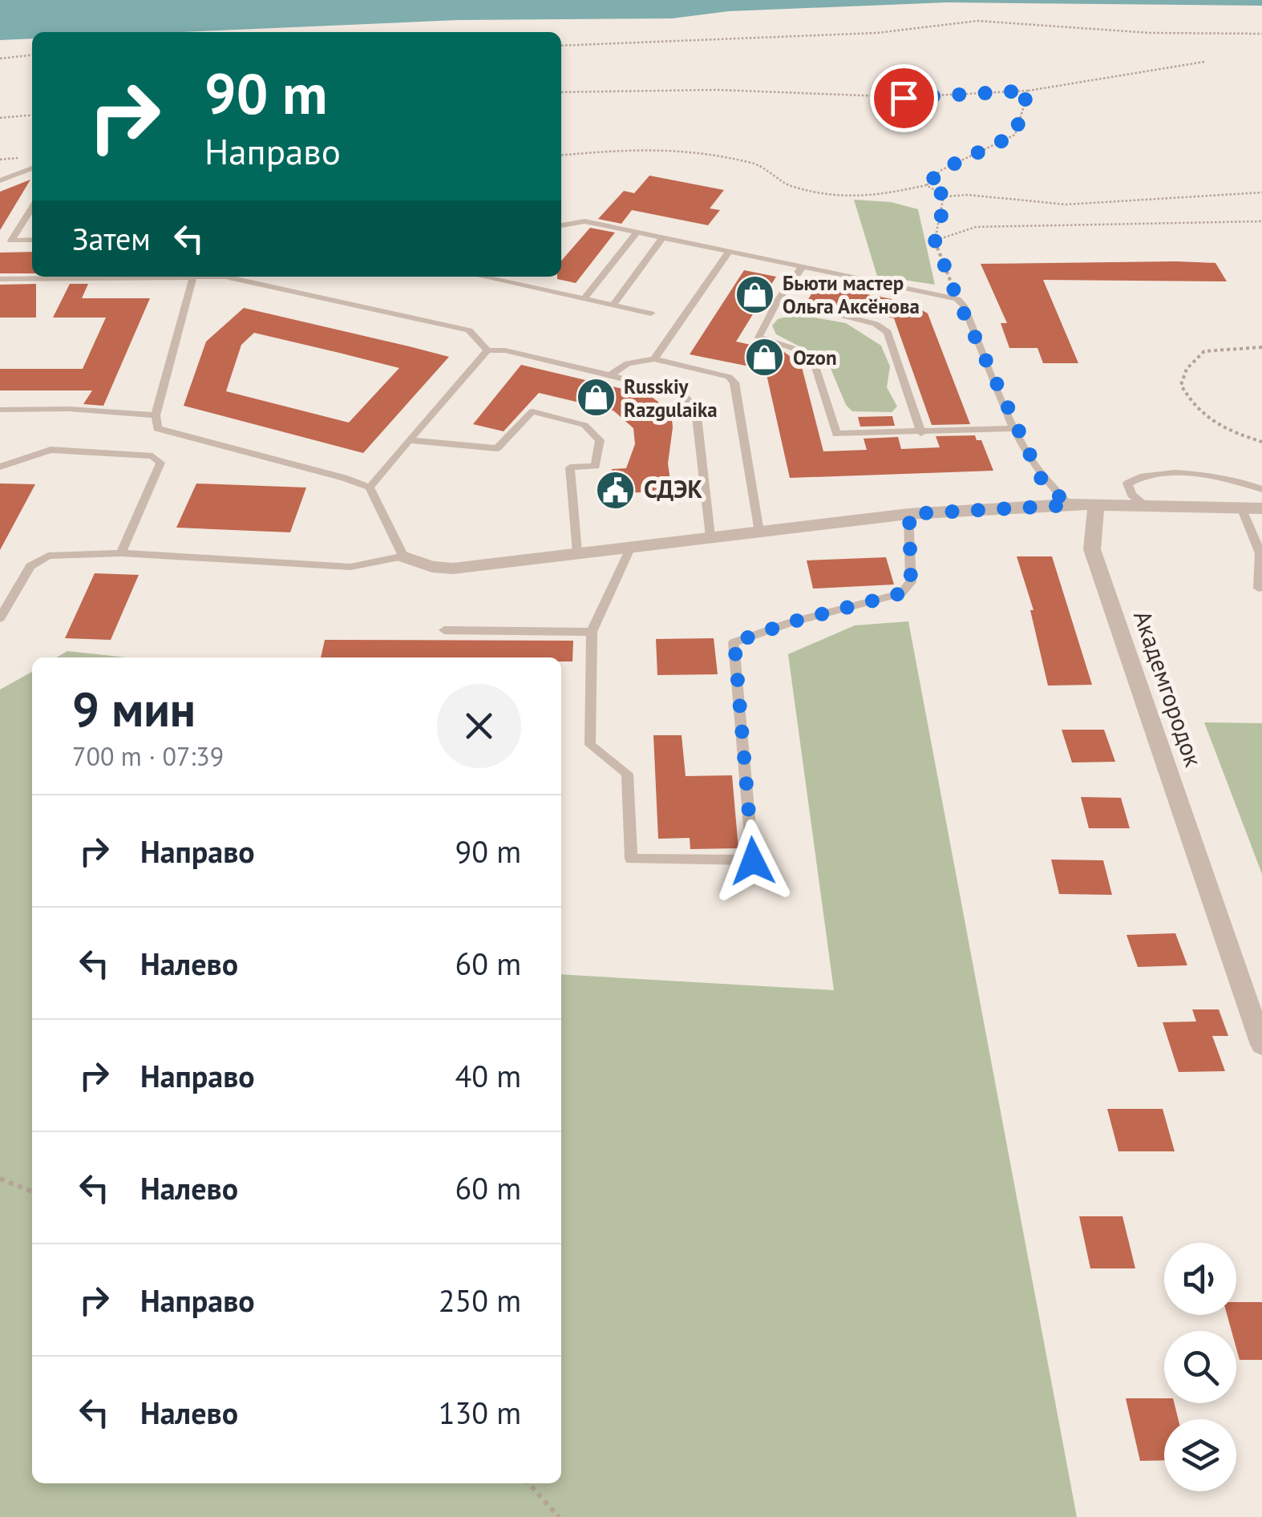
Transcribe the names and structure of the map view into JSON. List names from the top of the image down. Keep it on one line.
{"streets":{"street":["Академгородок"]},"places":{"shop":["Бьюти мастер Oльга Аксёнова","Ozon","Russkiy Razgulaika"],"public building":["СДЭК"]},"page":{"turn":["90 m","Направо"],"then":"Затем","heading":["9 мин","700 m · 07:39"],"list":[{"name":"Направо","value":"90 m"},{"name":"Налево","value":"60 m"},{"name":"Направо","value":"40 m"},{"name":"Налево","value":"60 m"},{"name":"Направо","value":"250 m"},{"name":"Налево","value":"130 m"}]}}
